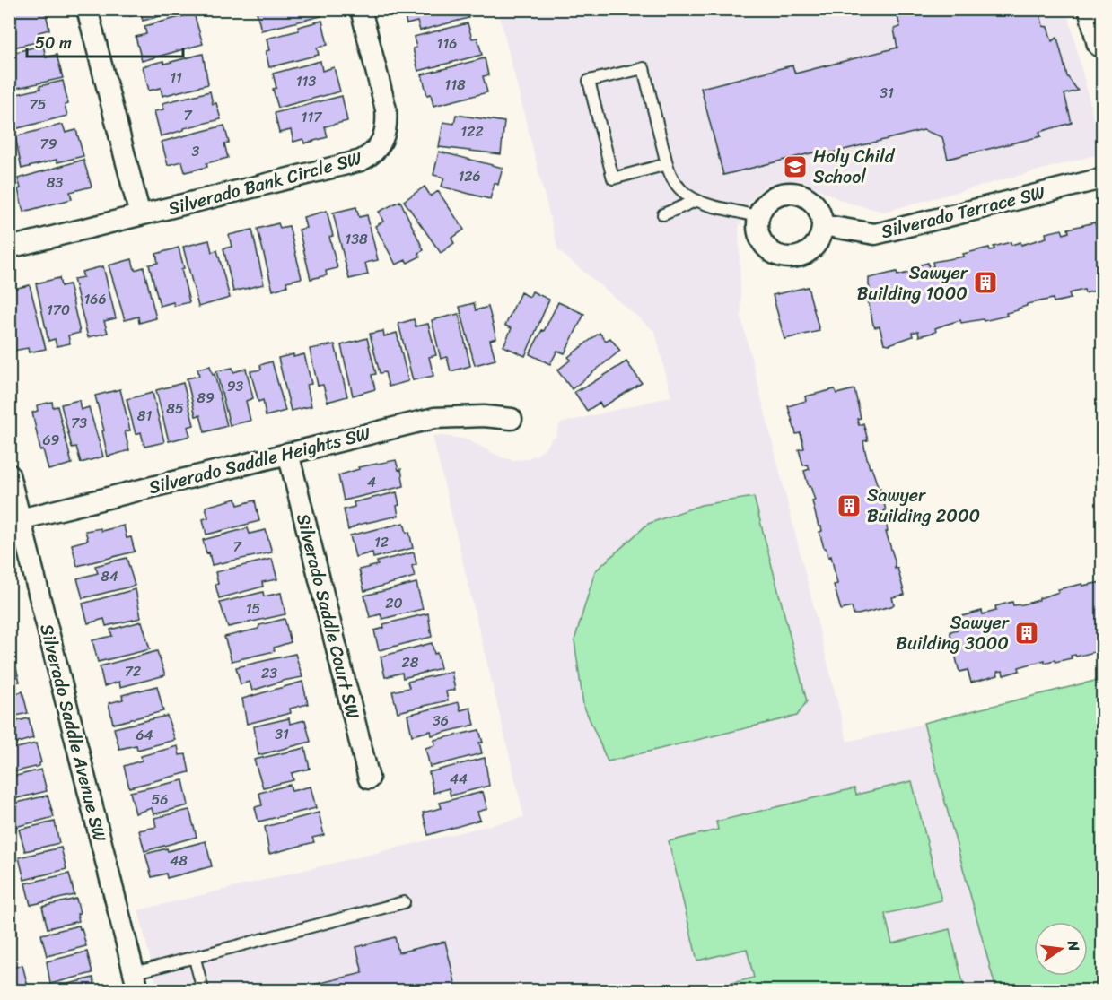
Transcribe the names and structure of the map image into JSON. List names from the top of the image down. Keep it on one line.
{"streets":{"street":["Silverado Bank Circle SW","Silverado Terrace SW","Silverado Saddle Heights SW","Silverado Saddle Court SW","Silverado Saddle Avenue SW"]},"crossings":[["Silverado Saddle Heights SW","Silverado Saddle Court SW"],["Silverado Saddle Heights SW","Silverado Saddle Avenue SW"]],"places":{"school or university":["Holy Child School"],"building":["Sawyer Building 1000","Sawyer Building 2000","Sawyer Building 3000"]},"house_numbers":["116","11","113","118","31","75","7","117","122","79","3","126","83","138","166","170","93","89","85","81","73","69","4","12","7","84","20","15","28","72","23","36","31","64","44","56","48"],"scale_bar":"50 m","north":"right"}
